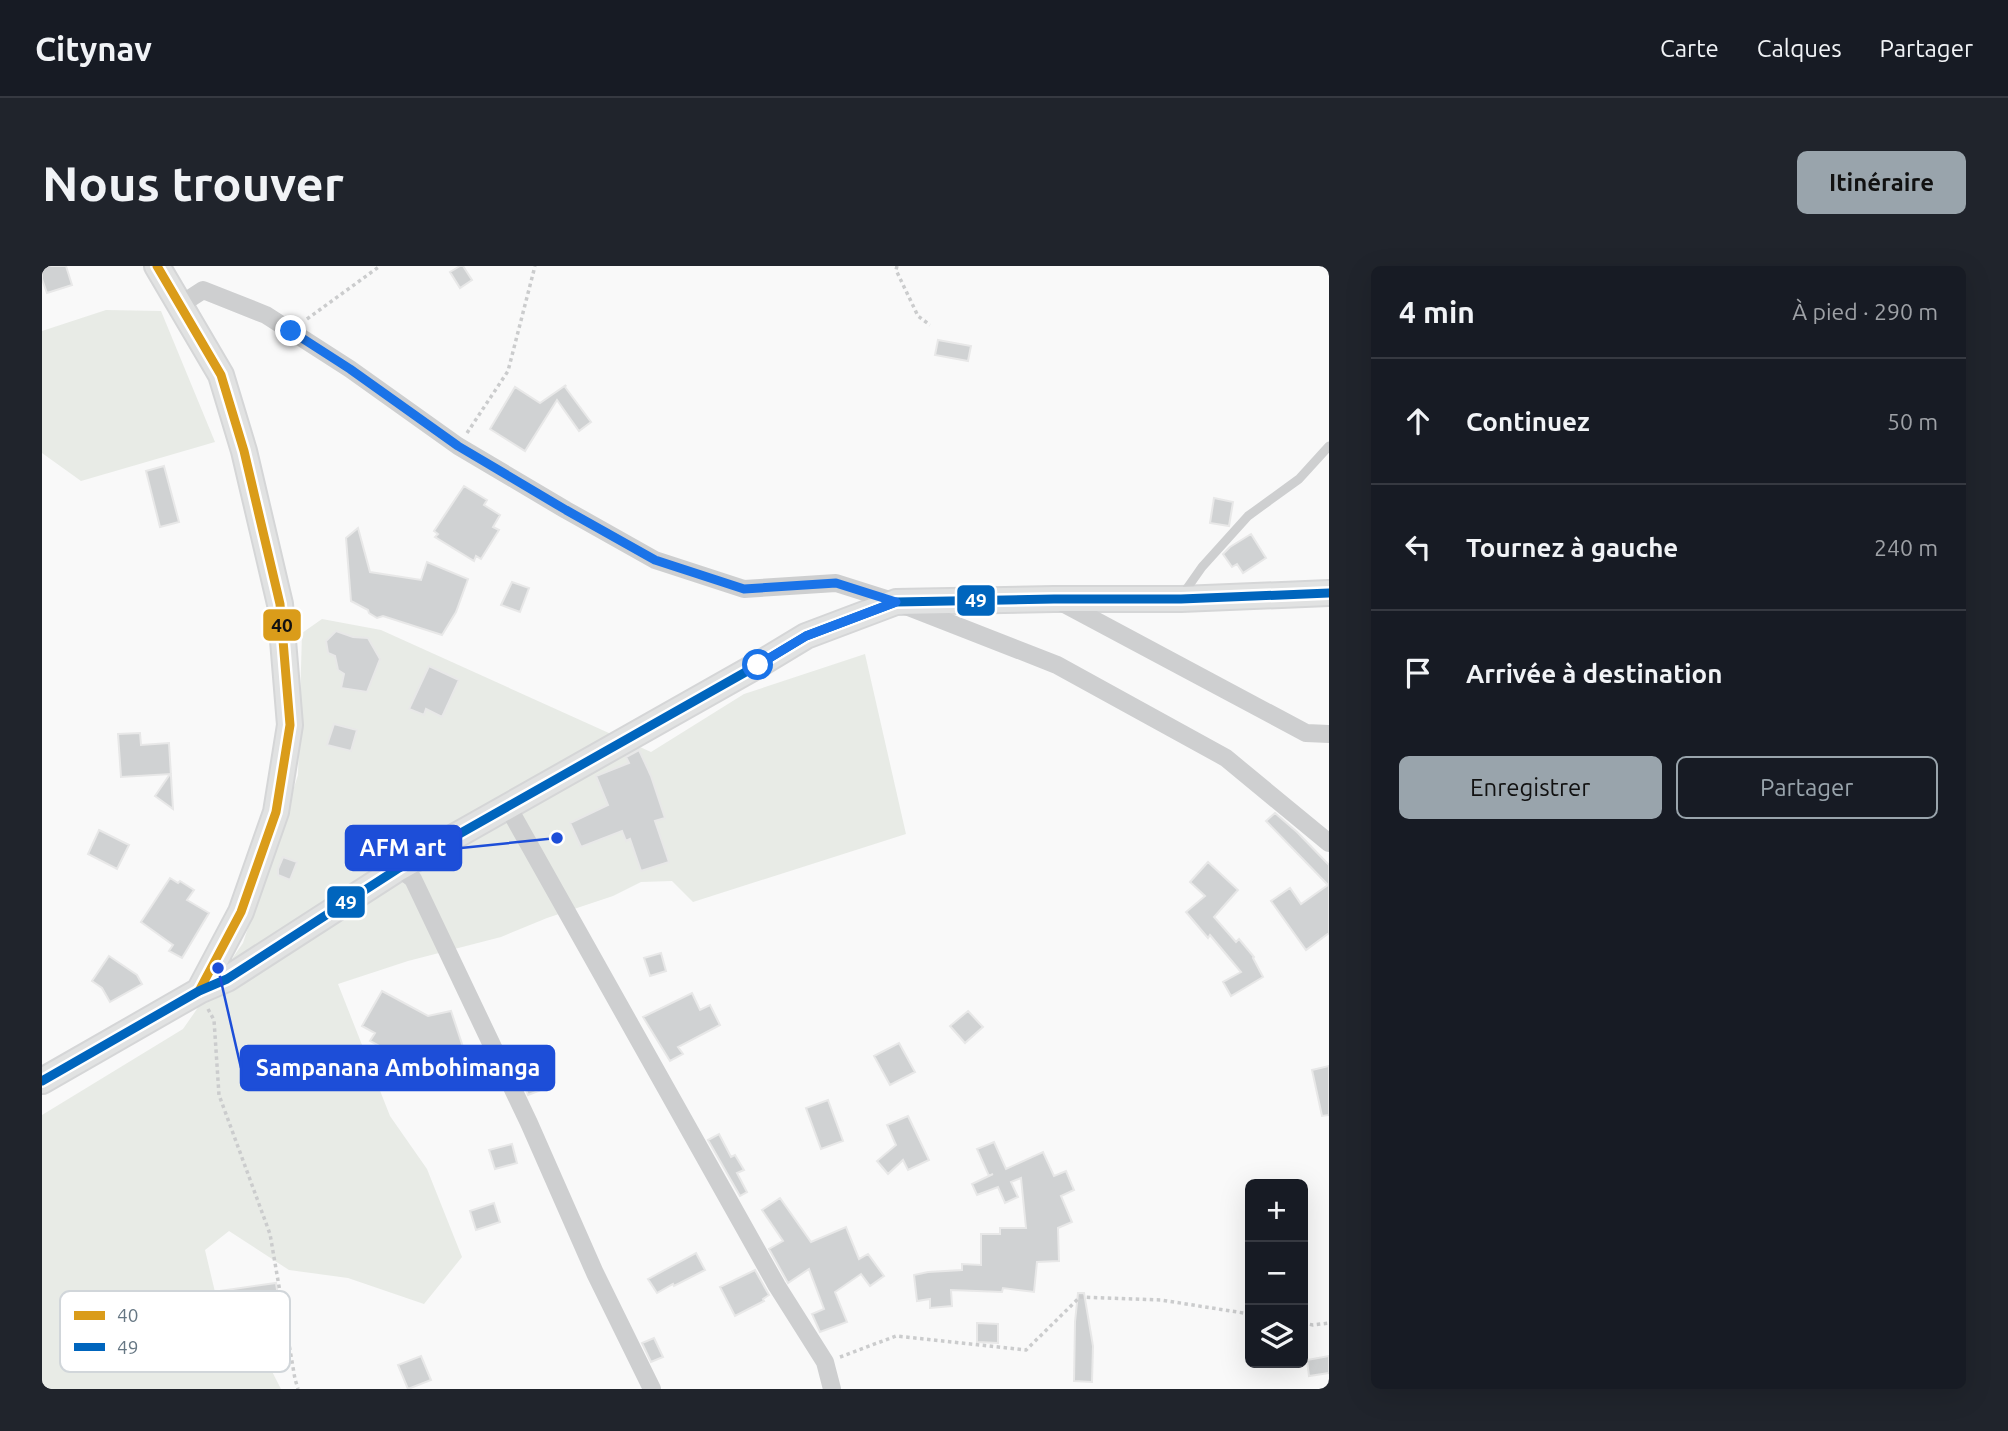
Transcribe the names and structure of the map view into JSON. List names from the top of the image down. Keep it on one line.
{"places":["AFM art","Sampanana Ambohimanga"],"lines":["transit line 40","transit line 49"],"legend":["40","49"],"page":{"header":"Citynav","nav":["Carte","Calques","Partager"],"buttons":["Itinéraire",["Enregistrer","Partager"]],"title":"Nous trouver","heading":["4 min","À pied · 290 m"],"list":[["Continuez","50 m"],["Tournez à gauche","240 m"],"Arrivée à destination"],"map_buttons":["+","−"]}}
